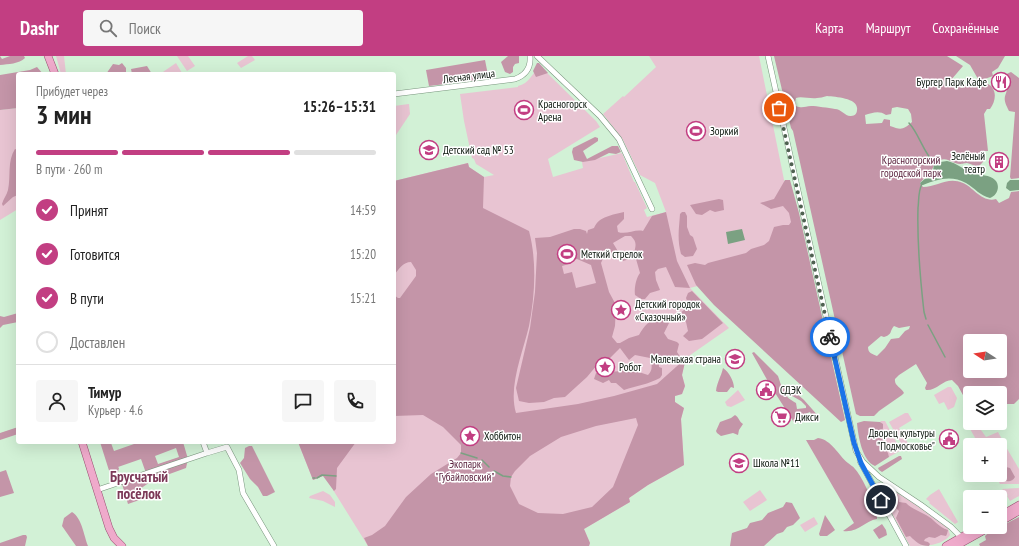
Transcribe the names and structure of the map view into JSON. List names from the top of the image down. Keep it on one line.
{"streets":{"street":["Лесная улица"]},"districts":["Брусчатый посёлок"],"parks":["Красногорский городской парк","Экопарк \"Губайловский\""],"places":{"restaurant":["Бургер Парк Кафе"],"sports":["Красногорск Арена","Зоркий","Меткий стрелок"],"school or university":["Детский сад № 53","Маленькая страна","Школа №11"],"building":["Зелёный театр"],"place":["Детский городок «Сказочный»","Робот","Хоббитон"],"public building":["СДЭК","Дворец культуры \"Подмосковье\""],"supermarket":["Дикси"]},"north":"left","page":{"header":"Dashr","search":"Поиск","nav":["Карта","Маршрут","Сохранённые"],"heading":["3 мин","Прибудет через","15:26–15:31"],"panel":["Тимур","Курьер · 4.6"],"bar":"В пути · 260 m","list":[["Принят","14:59"],["Готовится","15:20"],["В пути","15:21"],"Доставлен"],"map_buttons":["+","−"]}}
